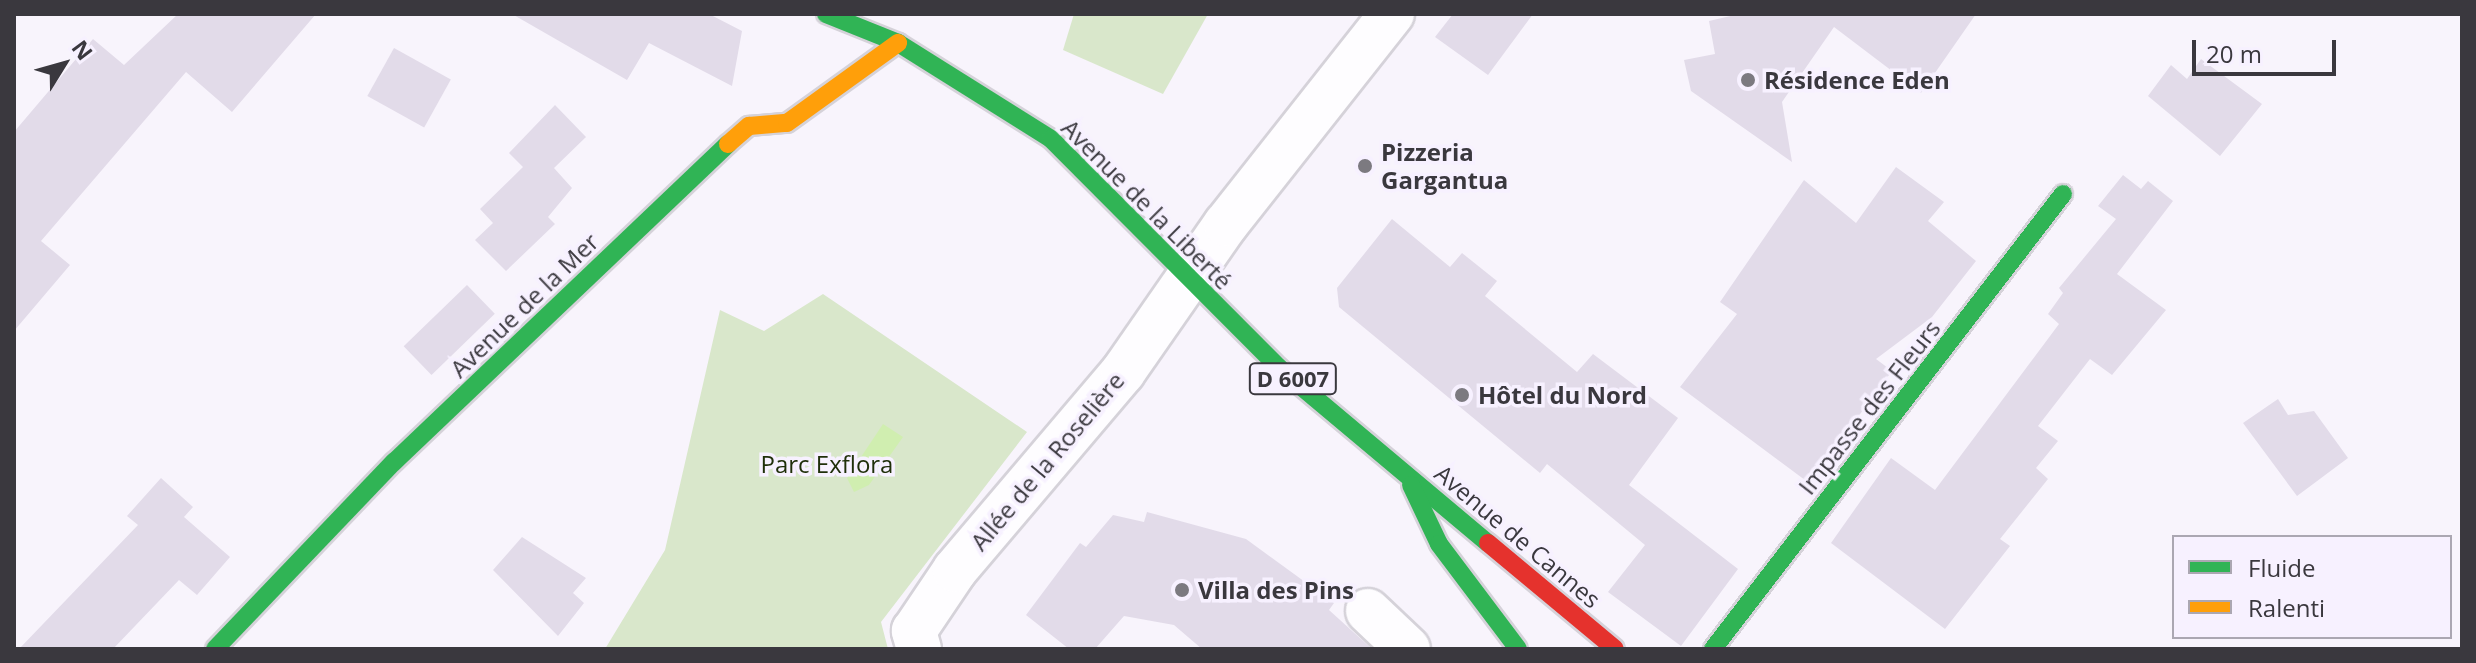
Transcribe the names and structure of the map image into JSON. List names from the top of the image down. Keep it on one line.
{"streets":{"street":["Avenue de la Liberté","Avenue de la Mer","D 6007","Impasse des Fleurs","Allée de la Roselière","Avenue de Cannes"]},"crossings":[["Avenue de la Liberté","Avenue de la Mer"],["Avenue de la Liberté","Allée de la Roselière"],["Avenue de la Liberté","Avenue de Cannes"]],"parks":["Parc Exflora"],"places":["Résidence Eden","Pizzeria Gargantua","Hôtel du Nord","Villa des Pins"],"legend":["Fluide","Ralenti"],"scale_bar":"20 m","north":"top right"}
